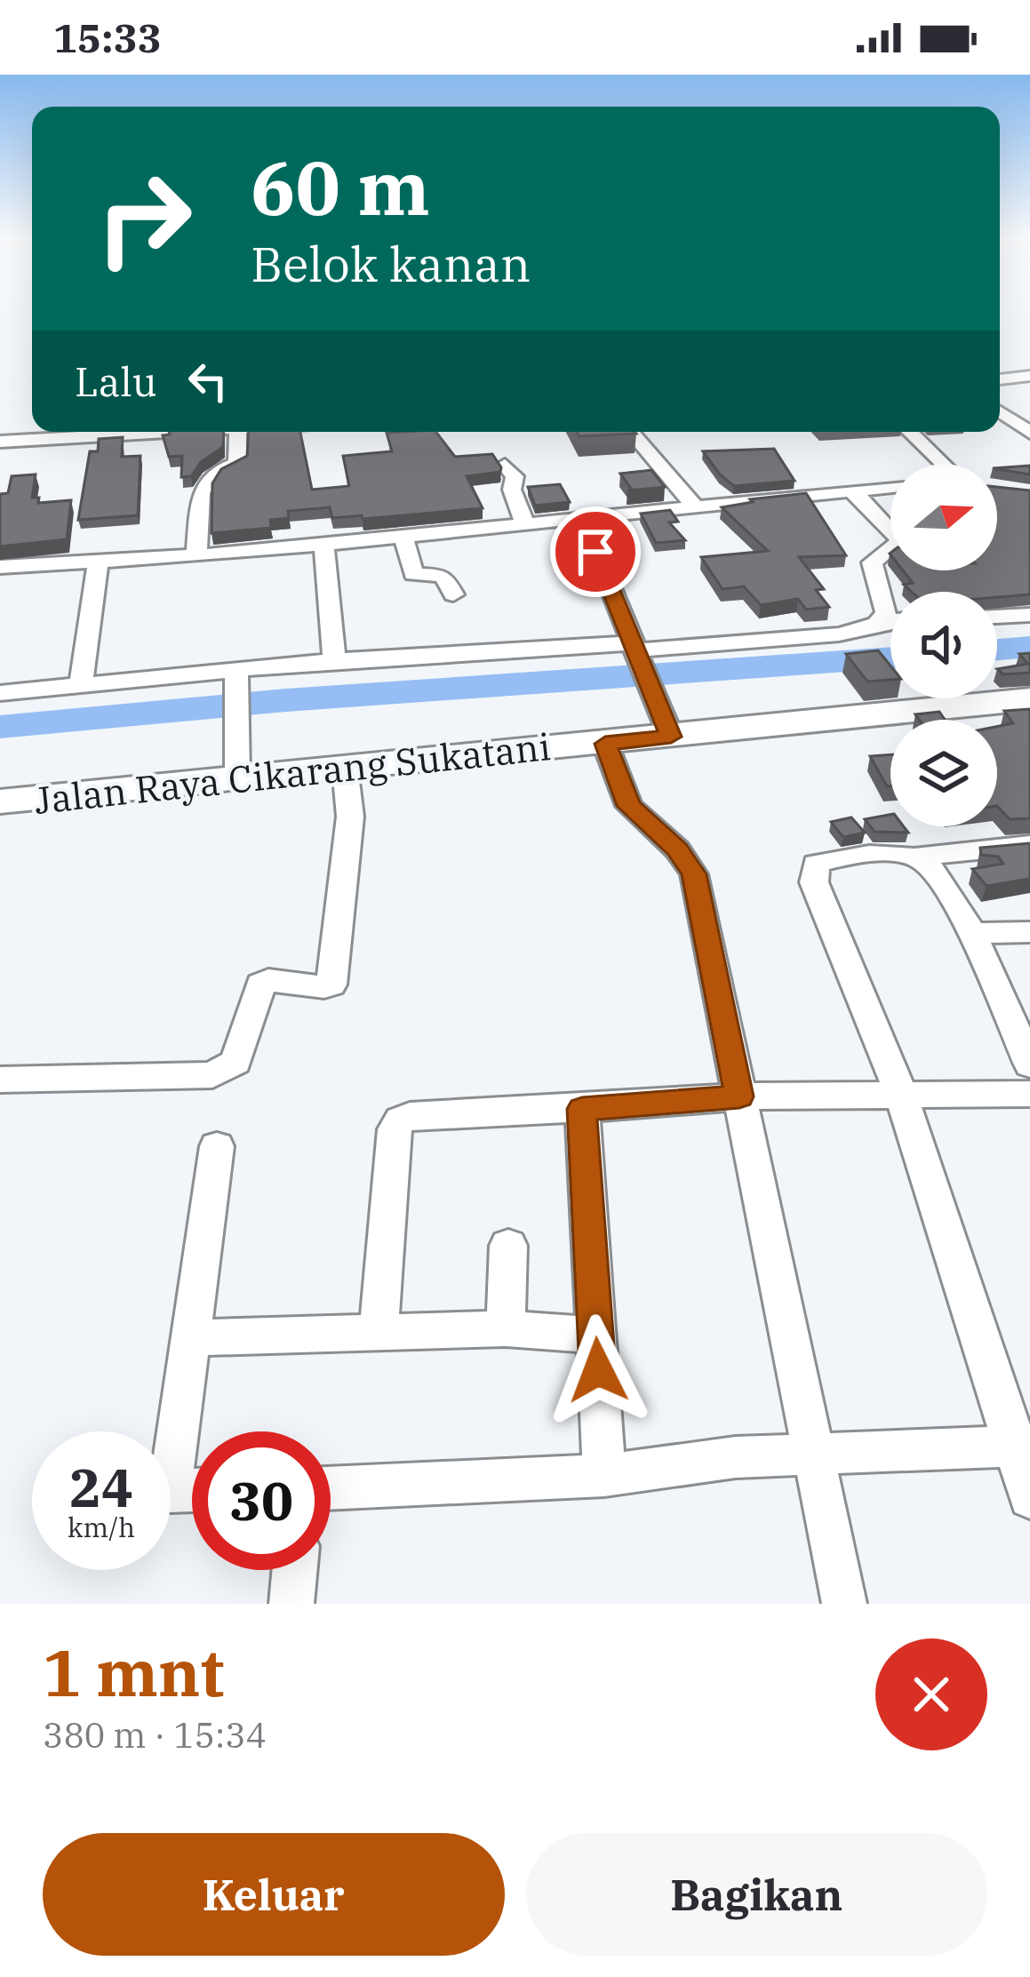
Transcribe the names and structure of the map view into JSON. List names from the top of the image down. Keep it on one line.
{"streets":{"main road":["Jalan Raya Cikarang Sukatani"]},"north":"right","page":{"status":"15:33","turn":["60 m","Belok kanan"],"then":"Lalu","speed":"24 km/h","limit":"30","heading":["1 mnt","380 m · 15:34"],"buttons":["Keluar","Bagikan"]}}
